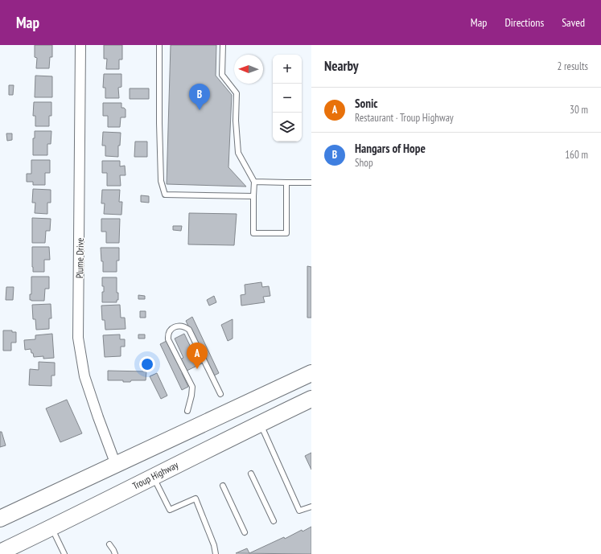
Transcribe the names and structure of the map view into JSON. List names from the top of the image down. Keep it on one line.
{"streets":{"highway":["Troup Highway"],"street":["Plume Drive"]},"north":"left","page":{"header":"Map","nav":["Map","Directions","Saved"],"heading":["Nearby","2 results"],"map_buttons":["+","−"],"pins":["B","A"],"list":[{"mark":"A","name":"Sonic","note":"Restaurant · Troup Highway","value":"30 m"},{"mark":"B","name":"Hangars of Hope","note":"Shop","value":"160 m"}]}}
